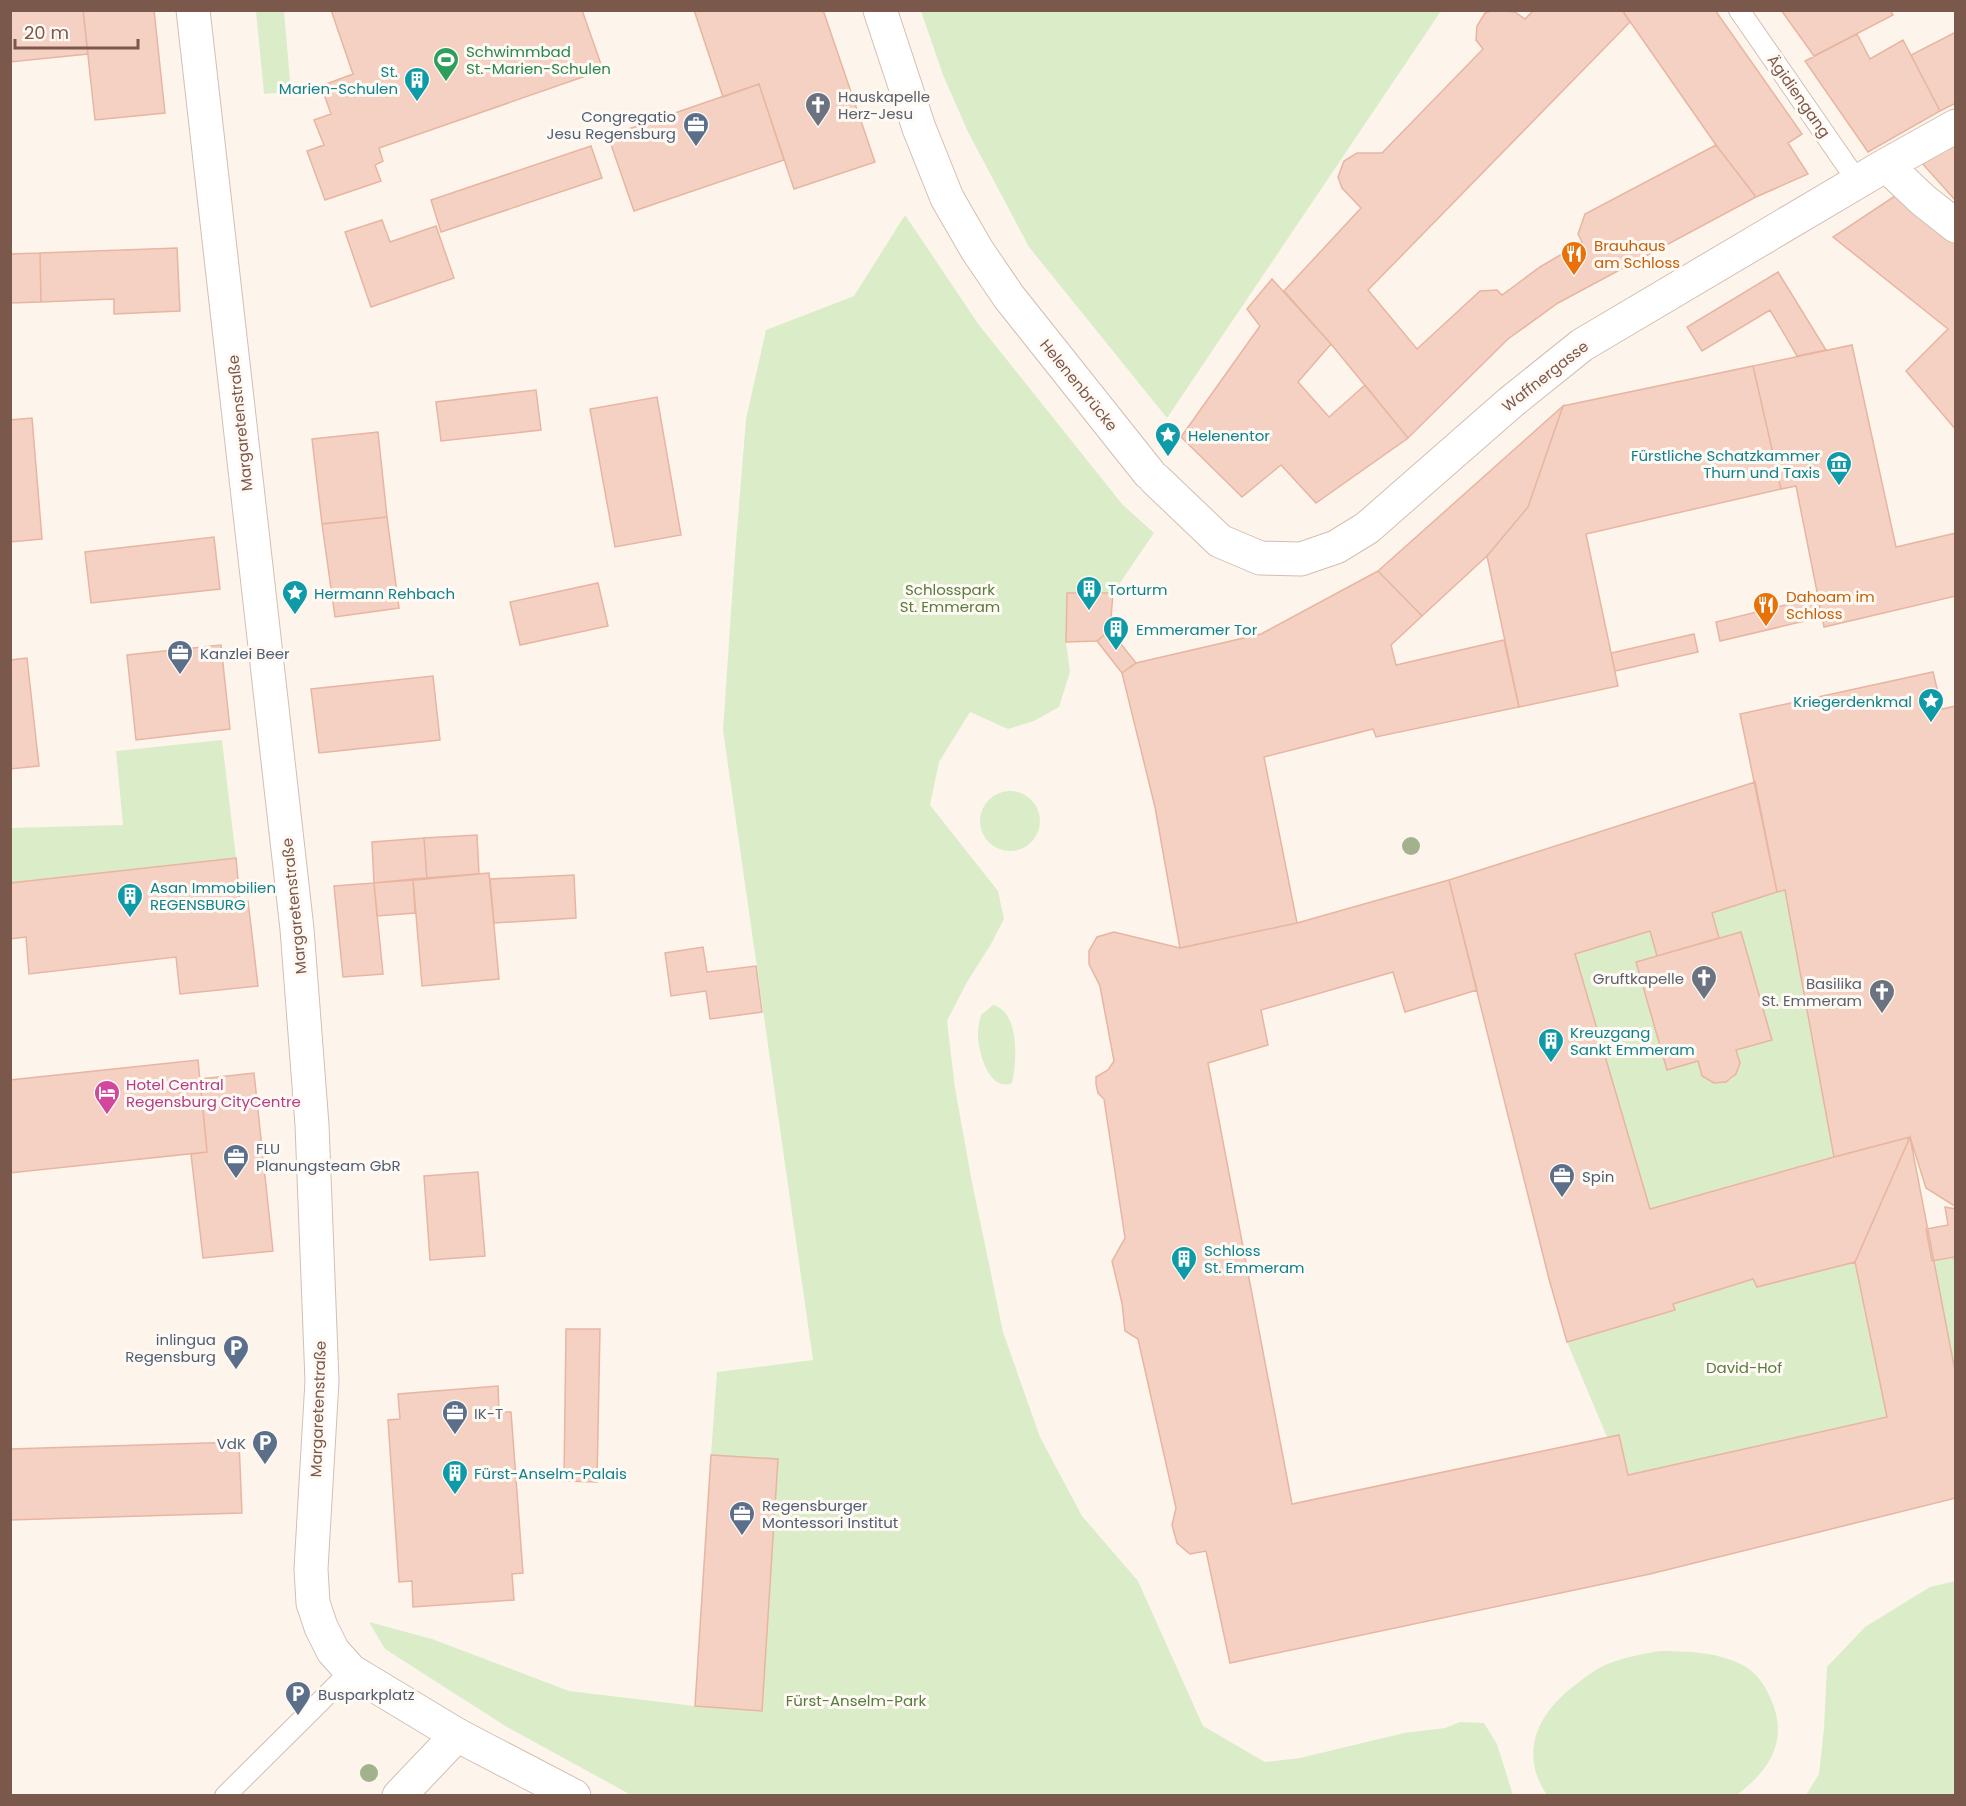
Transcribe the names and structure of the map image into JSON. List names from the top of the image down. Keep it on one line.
{"streets":{"street":["Waffnergasse","Helenenbrücke","Margaretenstraße"],"lane":["Ägidiengang"]},"crossings":[["Ägidiengang","Waffnergasse"],["Waffnergasse","Helenenbrücke"]],"parks":["Schlosspark St. Emmeram","David-Hof","Fürst-Anselm-Park"],"places":{"sports":["Schwimmbad St.-Marien-Schulen"],"building":["St. Marien-Schulen","Torturm","Emmeramer Tor","Asan Immobilien REGENSBURG","Kreuzgang Sankt Emmeram","Schloss St. Emmeram","Fürst-Anselm-Palais"],"church":["Hauskapelle Herz-Jesu","Gruftkapelle","Basilika St. Emmeram"],"office":["Congregatio Jesu Regensburg","Kanzlei Beer","FLU Planungsteam GbR","Spin","IK-T","Regensburger Montessori Institut"],"restaurant":["Brauhaus am Schloss","Dahoam im Schloss"],"place":["Helenentor","Hermann Rehbach","Kriegerdenkmal"],"museum":["Fürstliche Schatzkammer Thurn und Taxis"],"hotel":["Hotel Central Regensburg CityCentre"],"parking":["inlingua Regensburg","VdK","Busparkplatz"]},"scale_bar":"20 m"}
